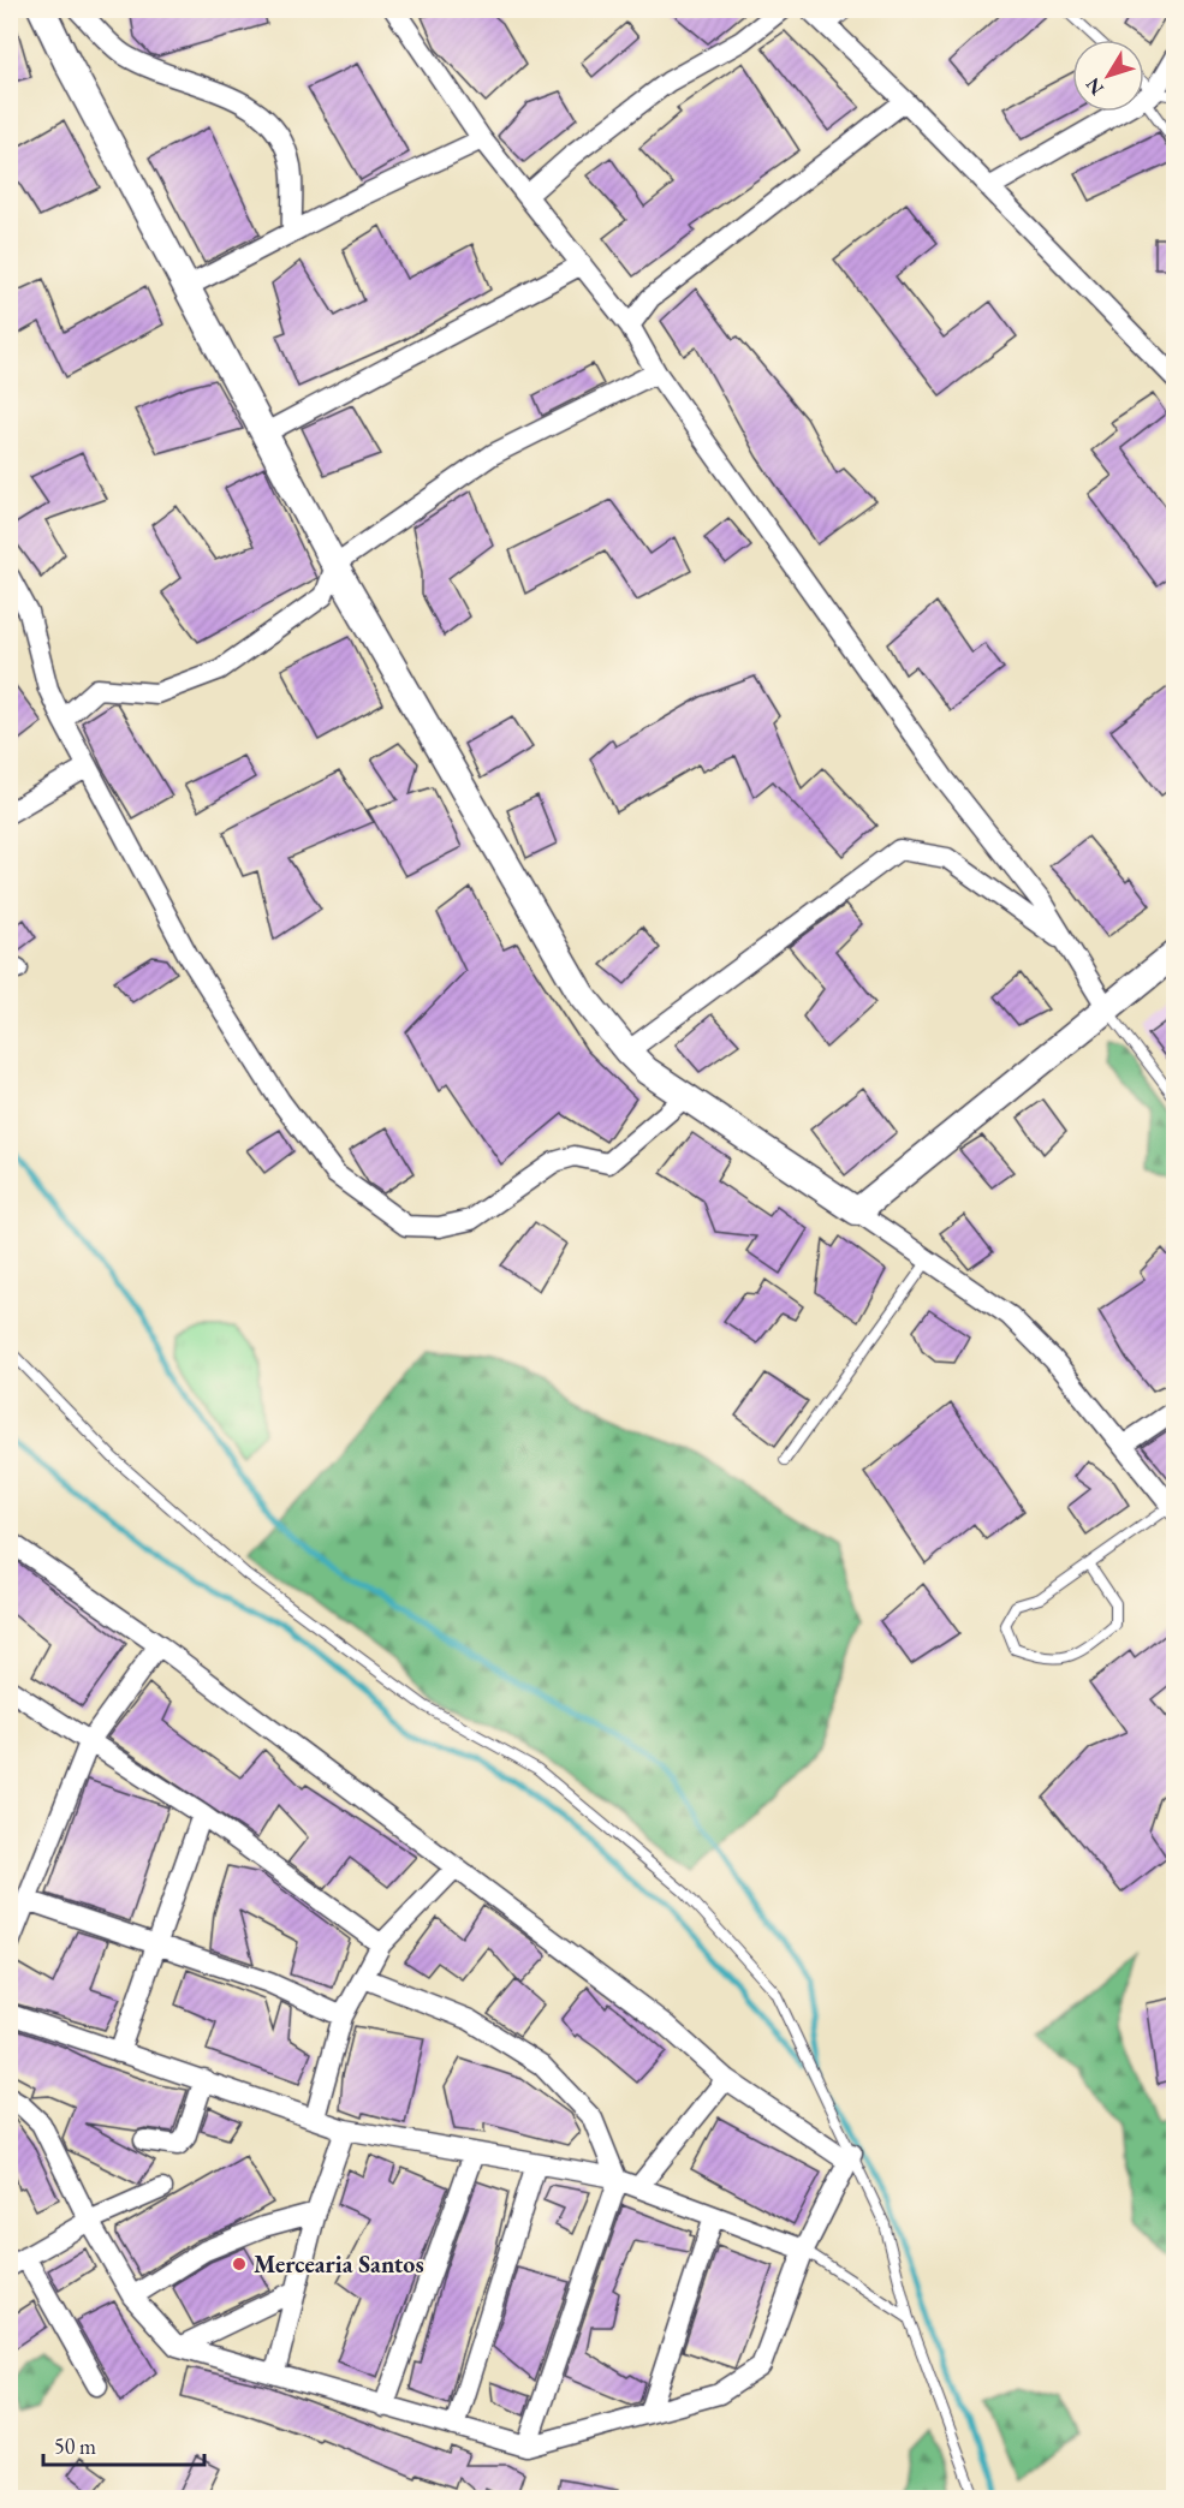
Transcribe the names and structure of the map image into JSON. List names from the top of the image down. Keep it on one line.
{"places":["Mercearia Santos"],"scale_bar":"50 m","north":"bottom left"}
